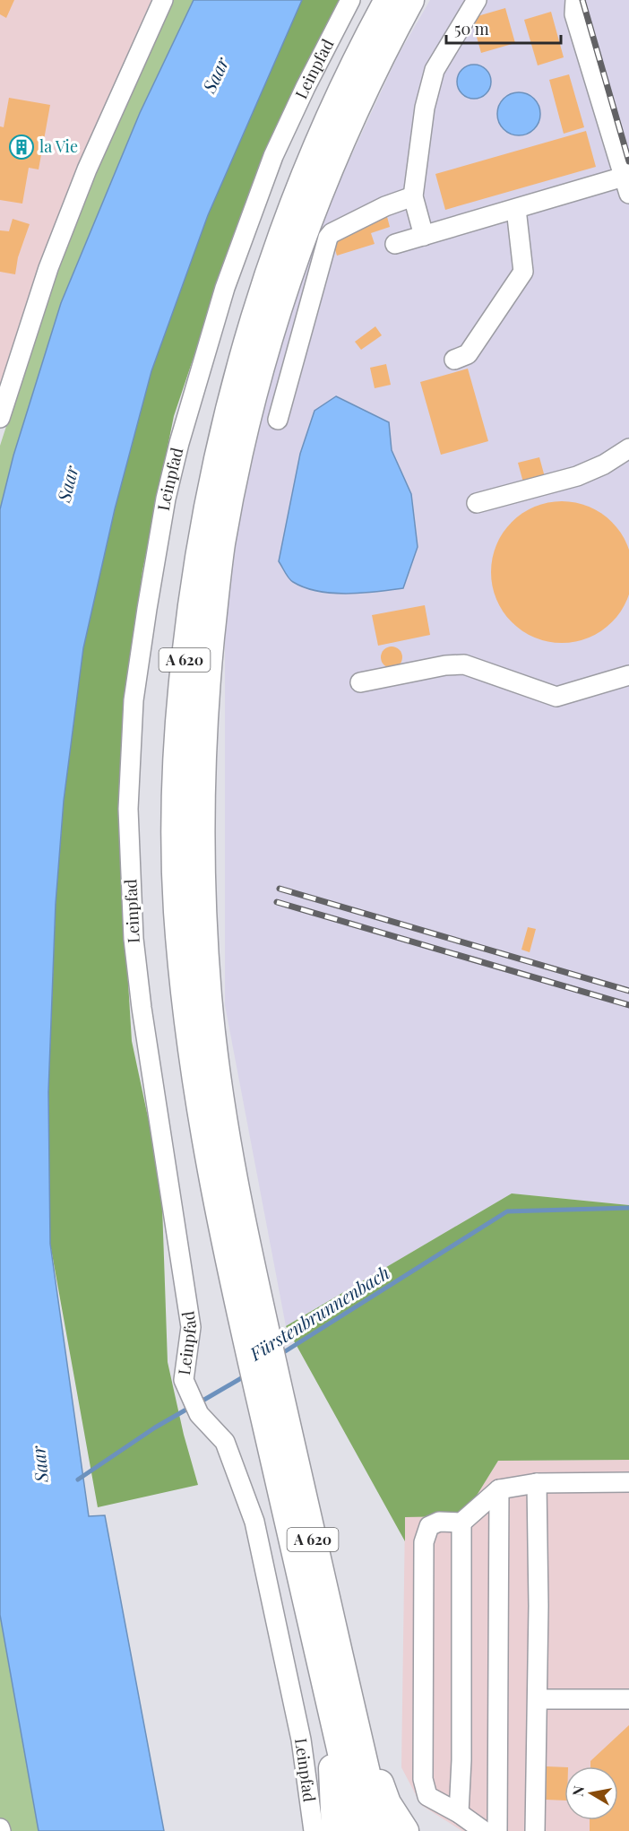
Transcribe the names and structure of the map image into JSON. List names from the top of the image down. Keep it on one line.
{"streets":{"highway":["A 620"],"lane":["Leinpfad"]},"water":["Saar","Fürstenbrunnenbach"],"places":{"building":["la Vie"]},"scale_bar":"50 m","north":"left"}
